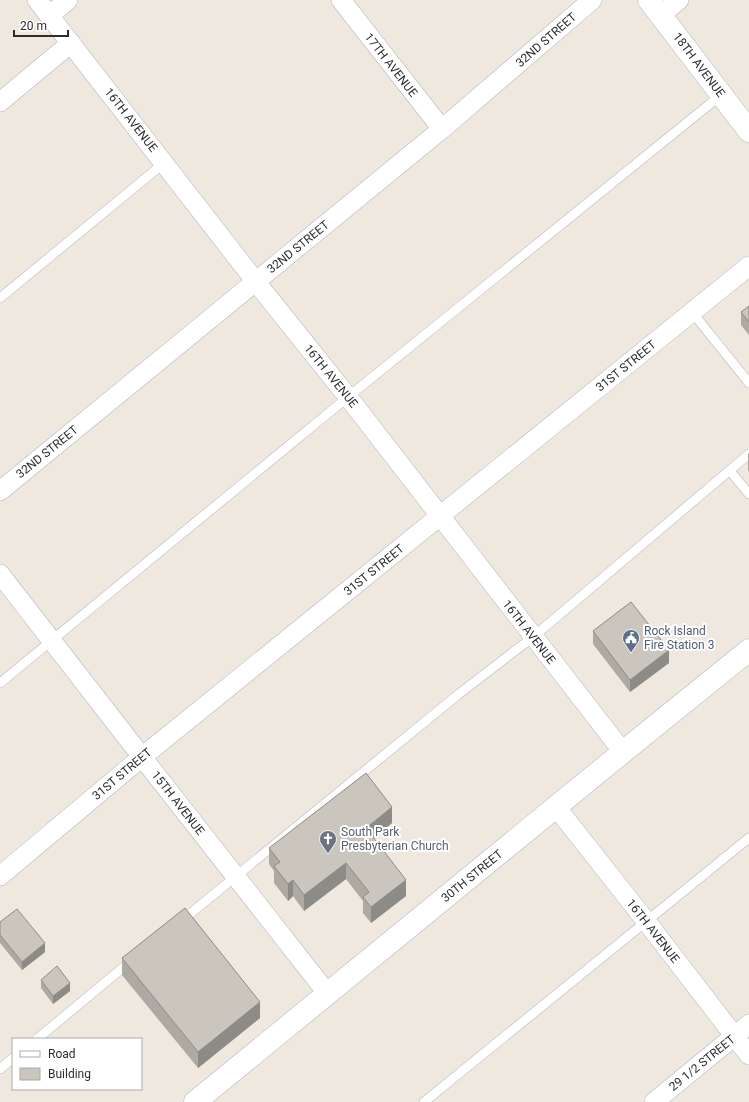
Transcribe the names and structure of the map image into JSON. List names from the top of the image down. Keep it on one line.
{"streets":{"street":["32ND STREET","17TH AVENUE","18TH AVENUE","16TH AVENUE","31ST STREET","15TH AVENUE","30TH STREET","29 1/2 STREET"]},"crossings":[["32ND STREET","17TH AVENUE"],["32ND STREET","16TH AVENUE"],["16TH AVENUE","31ST STREET"],["16TH AVENUE","30TH STREET"],["16TH AVENUE","29 1/2 STREET"],["31ST STREET","15TH AVENUE"],["15TH AVENUE","30TH STREET"]],"places":{"public building":["Rock Island Fire Station 3"],"church":["South Park Presbyterian Church"]},"legend":["Road","Building"],"scale_bar":"20 m"}
